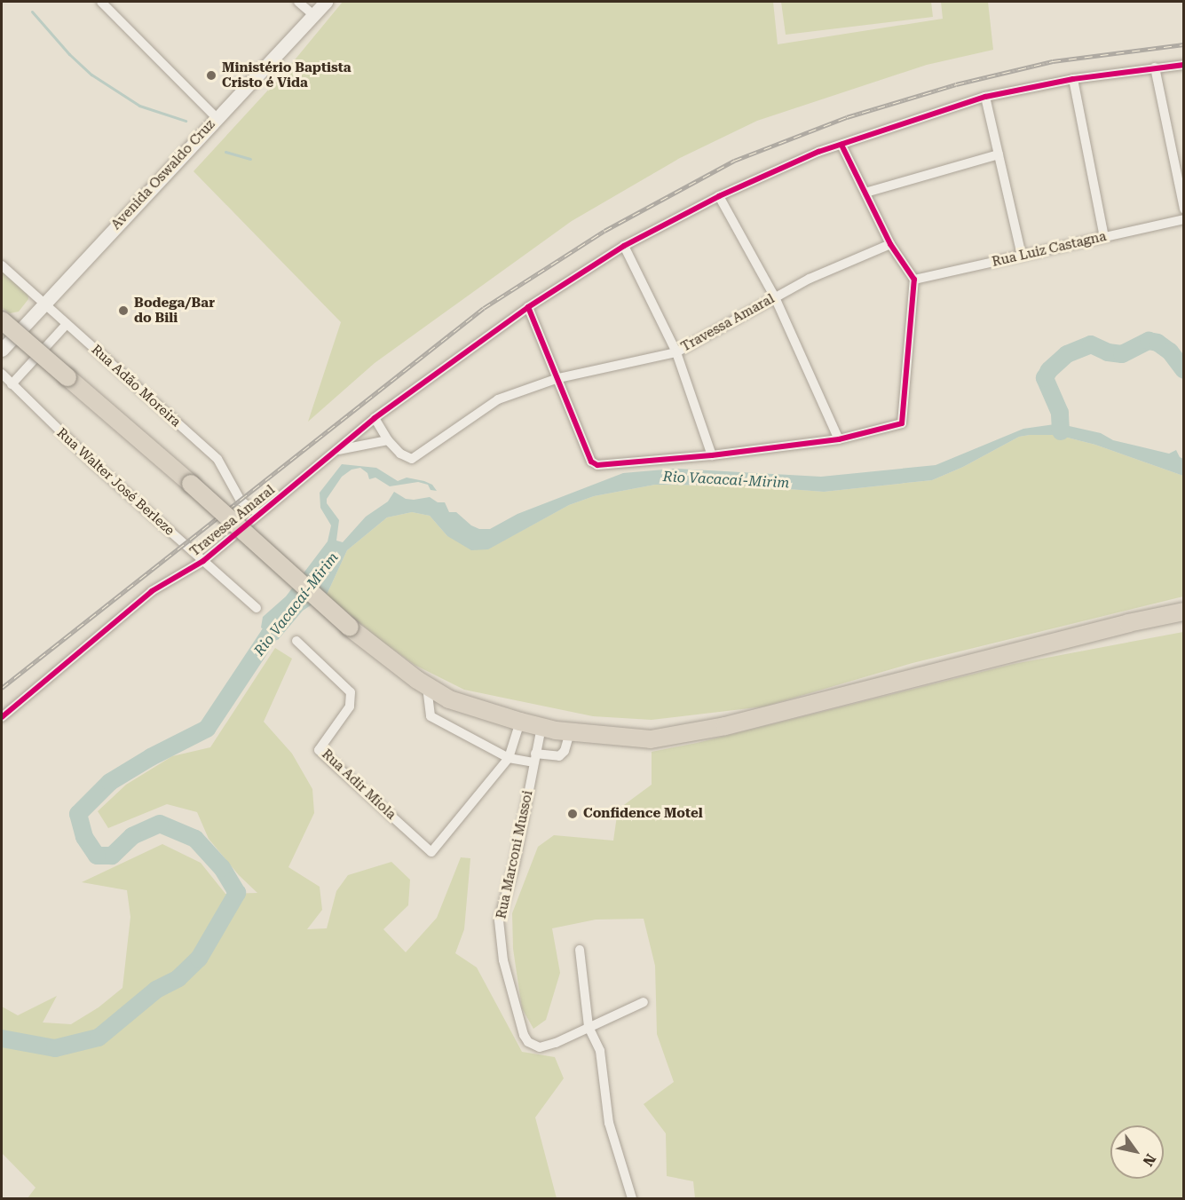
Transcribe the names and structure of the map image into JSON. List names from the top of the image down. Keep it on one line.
{"streets":{"street":["Avenida Oswaldo Cruz","Rua Luiz Castagna","Travessa Amaral","Rua Adão Moreira","Rua Walter José Berleze","Rua Adir Miola","Rua Marconi Mussoi"]},"crossings":[["Avenida Oswaldo Cruz","Rua Adão Moreira"],["Travessa Amaral","Rua Adão Moreira"],["Travessa Amaral","Rua Walter José Berleze"]],"water":["Rio Vacacaí-Mirim"],"places":["Ministério Baptista Cristo é Vida","Bodega/Bar do Bili","Confidence Motel"],"north":"bottom right"}
